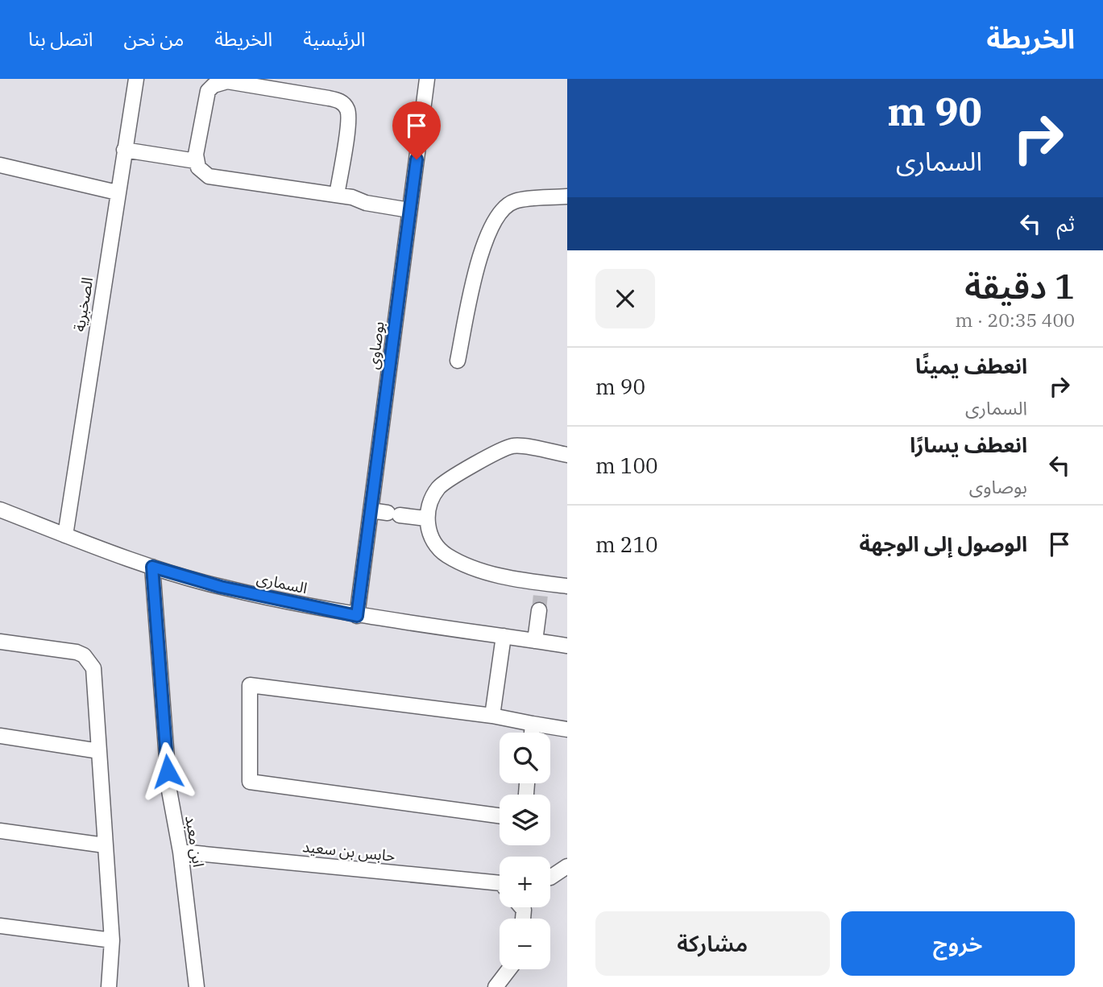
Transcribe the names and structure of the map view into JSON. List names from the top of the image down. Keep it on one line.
{"streets":{"street":["الصخبرية","بوصاوى","السمارى","ابن معبد","حابس بن سعيد"]},"crossings":[["الصخبرية","السمارى"],["بوصاوى","السمارى"],["السمارى","ابن معبد"],["ابن معبد","حابس بن سعيد"]],"page":{"header":"الخريطة","nav":["الرئيسية","الخريطة","من نحن","اتصل بنا"],"turn":["90 m","السمارى"],"then":"ثم","heading":["1 دقيقة","400 m · 20:35"],"list":[{"name":"انعطف يمينًا","note":"السمارى","value":"90 m"},{"name":"انعطف يسارًا","note":"بوصاوى","value":"100 m"},{"name":"الوصول إلى الوجهة","value":"210 m"}],"map_buttons":["+","−"],"buttons":["خروج","مشاركة"]}}
